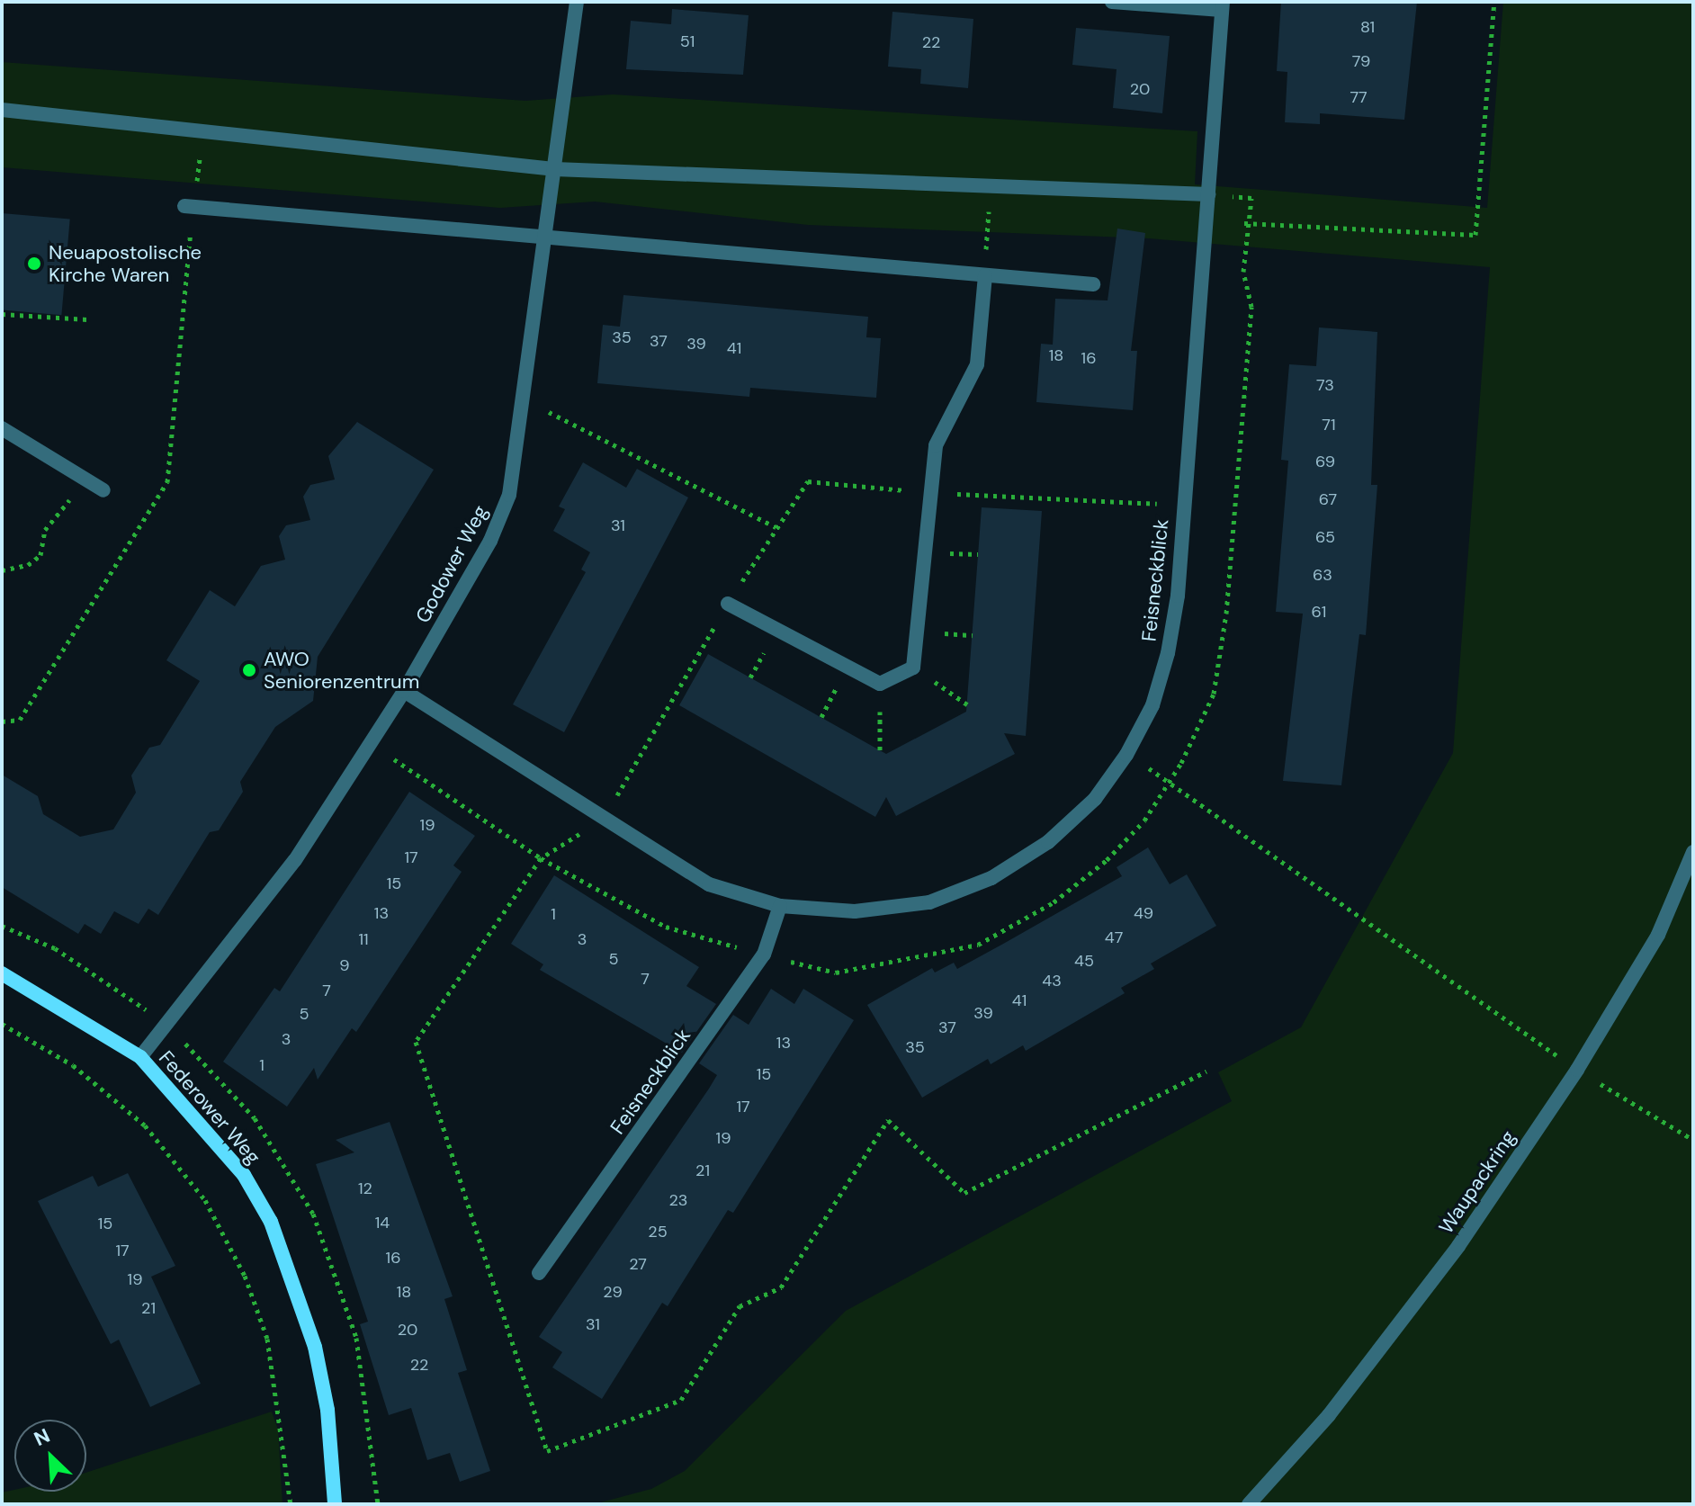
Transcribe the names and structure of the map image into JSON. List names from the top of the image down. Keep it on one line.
{"streets":{"street":["Godower Weg","Feisneckblick","Federower Weg","Waupackring"]},"crossings":[["Godower Weg","Feisneckblick"],["Godower Weg","Federower Weg"]],"places":["Neuapostolische Kirche Waren","AWO Seniorenzentrum"],"house_numbers":["81","51","22","79","20","77","35","37","39","41","18","16","73","71","69","67","31","65","63","61","19","17","15","13","49","1","47","11","3","5","45","9","7","43","7","41","39","5","37","3","13","35","1","15","17","19","21","12","23","14","15","25","17","16","27","19","18","29","21","31","20","22"],"north":"top left"}
